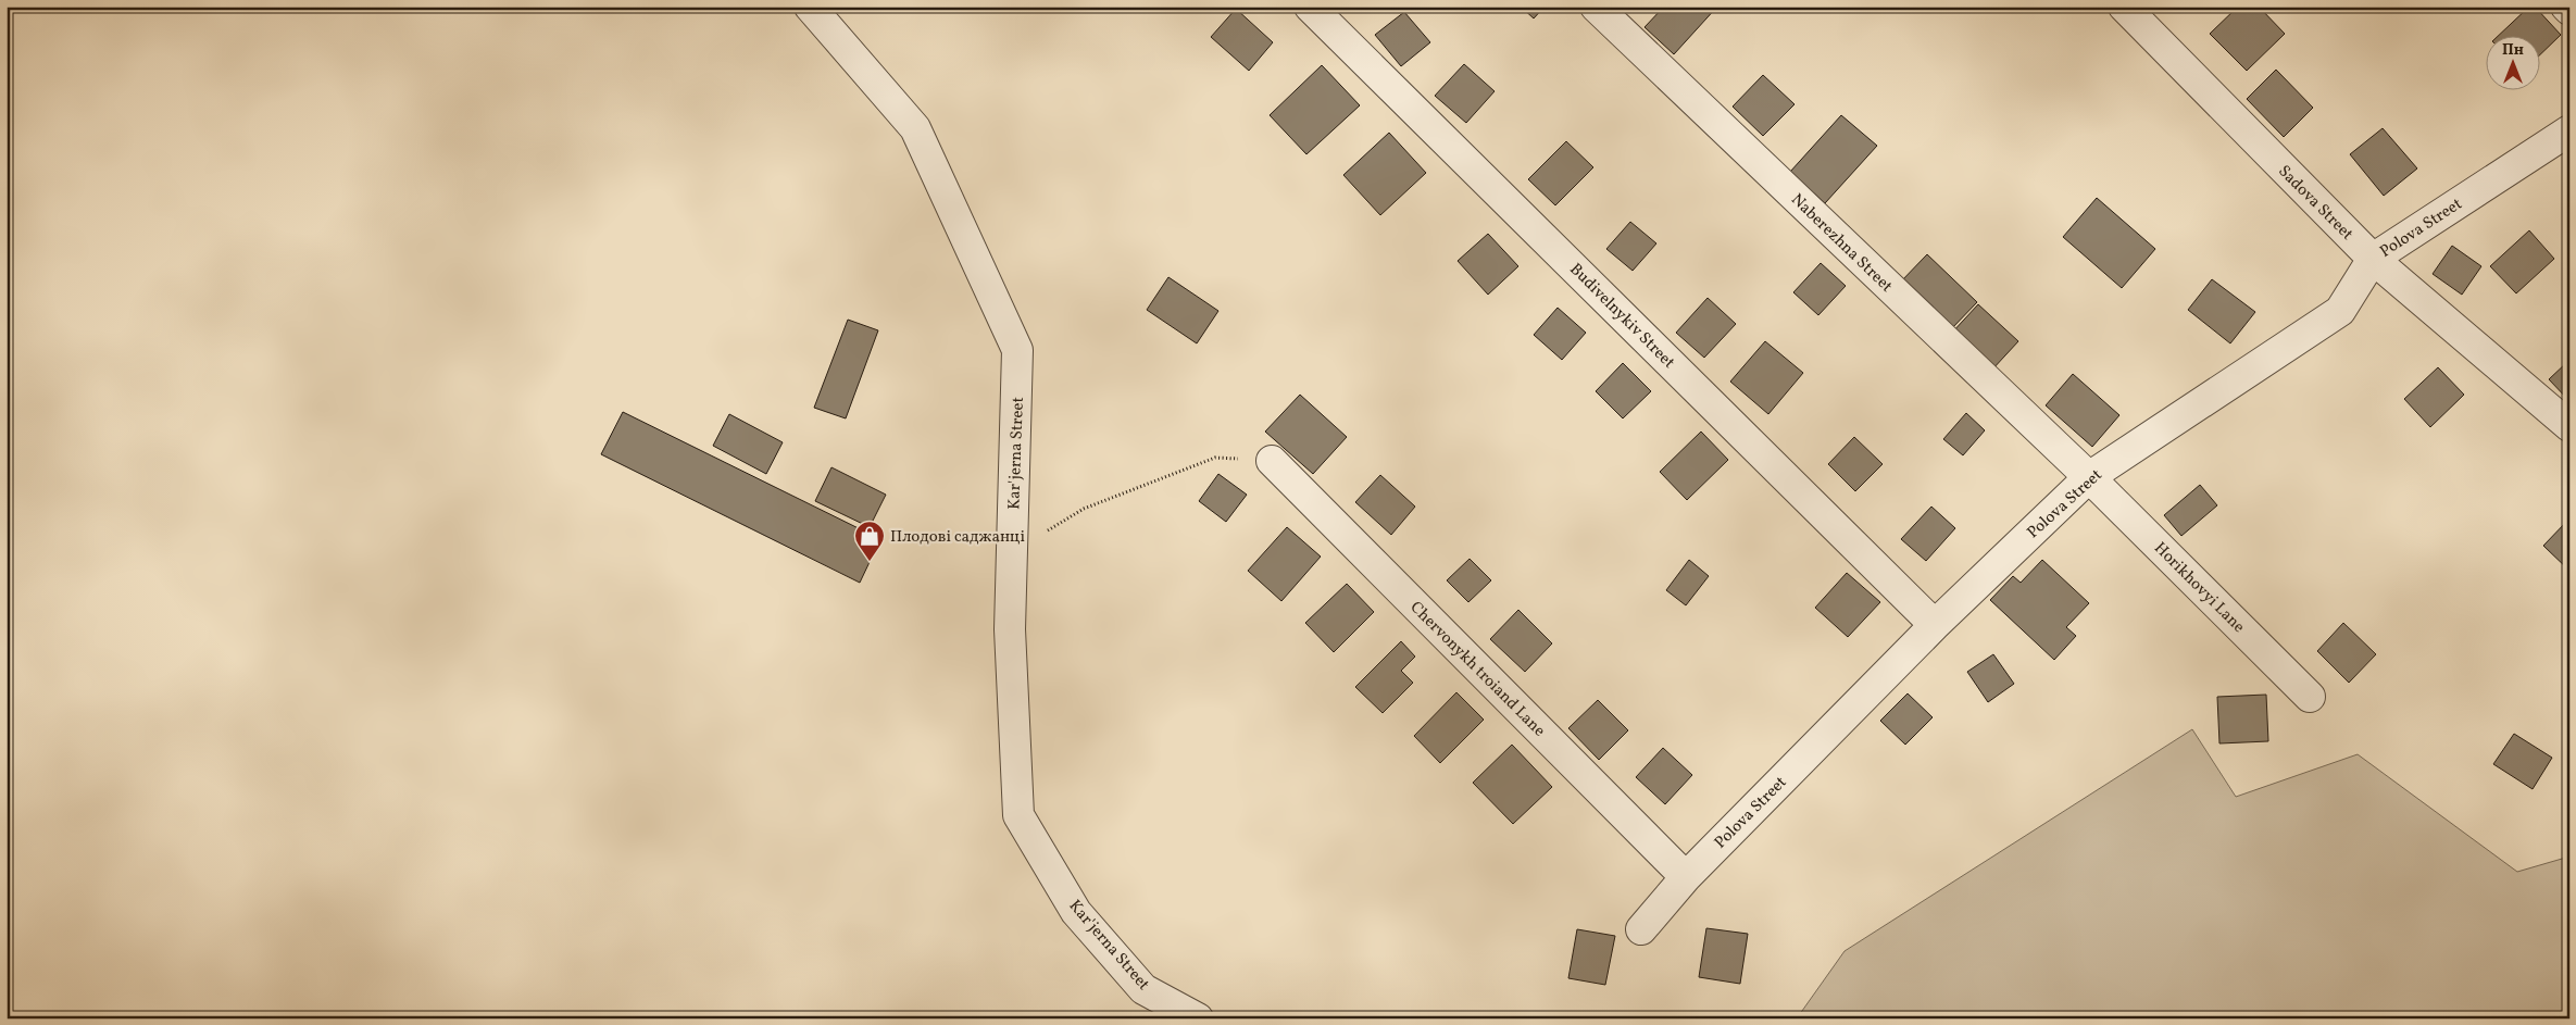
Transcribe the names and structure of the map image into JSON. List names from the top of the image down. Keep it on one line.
{"streets":{"street":["Sadova Street","Polova Street","Naberezhna Street","Budivelnykiv Street","Kar'jerna Street","Horikhovyi Lane","Chervonykh troiand Lane"]},"crossings":[["Sadova Street","Polova Street"],["Polova Street","Naberezhna Street"],["Polova Street","Budivelnykiv Street"],["Polova Street","Horikhovyi Lane"],["Polova Street","Chervonykh troiand Lane"],["Naberezhna Street","Horikhovyi Lane"]],"places":{"shop":["Плодові саджанці"]},"north":"top"}
